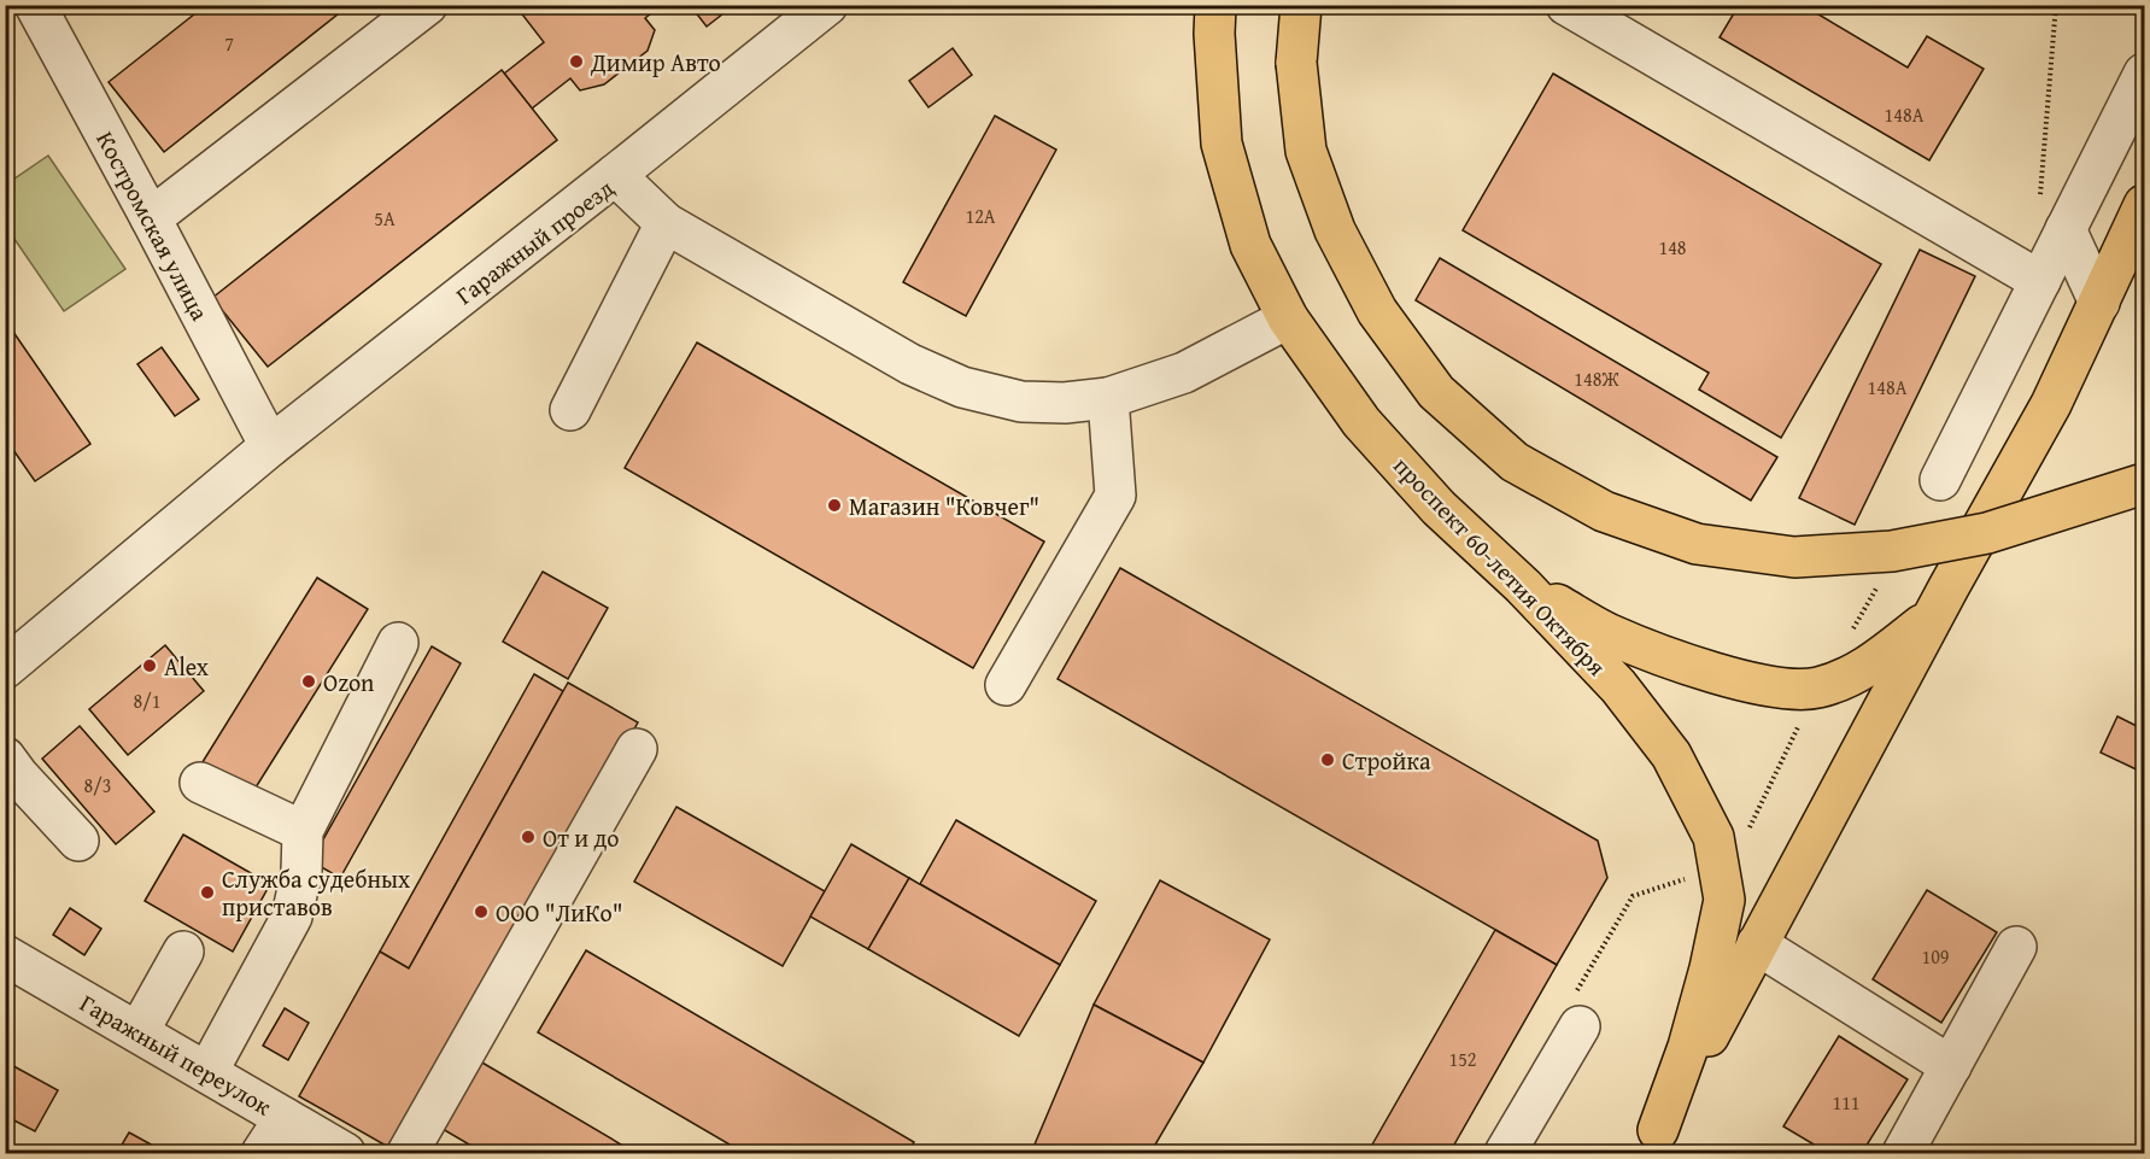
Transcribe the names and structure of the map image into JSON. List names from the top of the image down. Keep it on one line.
{"streets":{"highway":["проспект 60-летия Октября"],"street":["Костромская улица","Гаражный проезд","Гаражный переулок"]},"crossings":[["Костромская улица","Гаражный проезд"],["Гаражный проезд","проспект 60-летия Октября"]],"places":["Димир Авто","Магазин \"Ковчег\"","Alex","Ozon","Стройка","От и до","Служба судебных приставов","ООО \"ЛиКо\""],"house_numbers":["7","148А","12А","5А","148","148Ж","148А","8/1","8/3","109","152","111"]}
